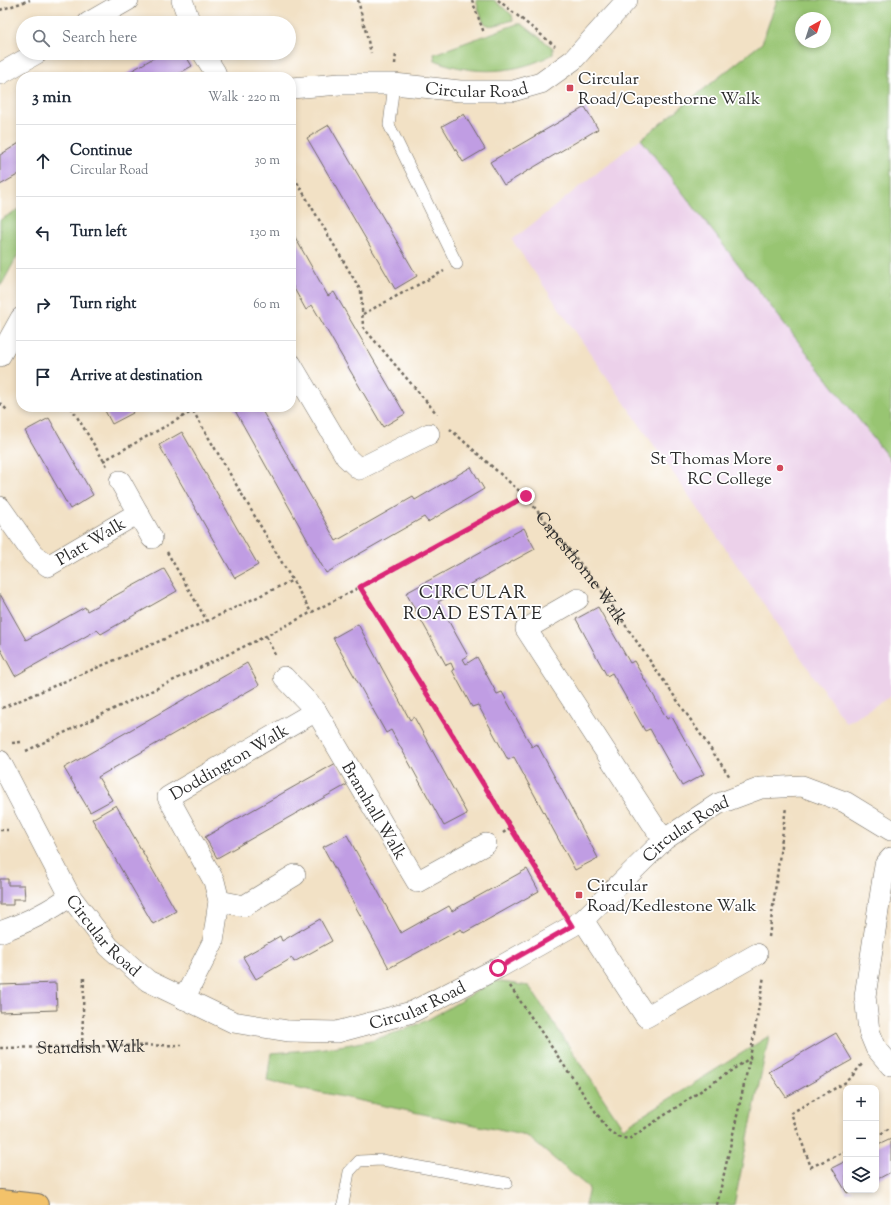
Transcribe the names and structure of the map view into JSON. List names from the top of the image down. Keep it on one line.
{"streets":{"street":["Circular Road","Platt Walk","Capesthorne Walk","Doddington Walk","Bramhall Walk"],"path":["Standish Walk"]},"crossings":[["Circular Road","Capesthorne Walk"],["Circular Road","Doddington Walk"],["Doddington Walk","Bramhall Walk"]],"districts":["CIRCULAR ROAD ESTATE"],"places":{"transit":["Circular Road/Capesthorne Walk","Circular Road/Kedlestone Walk"],"other":["St Thomas More RC College"]},"north":"top right","page":{"search":"Search here","heading":["3 min","Walk · 220 m"],"list":[["Continue","Circular Road","30 m"],["Turn left","130 m"],["Turn right","60 m"],"Arrive at destination"],"map_buttons":["+","−"]}}
